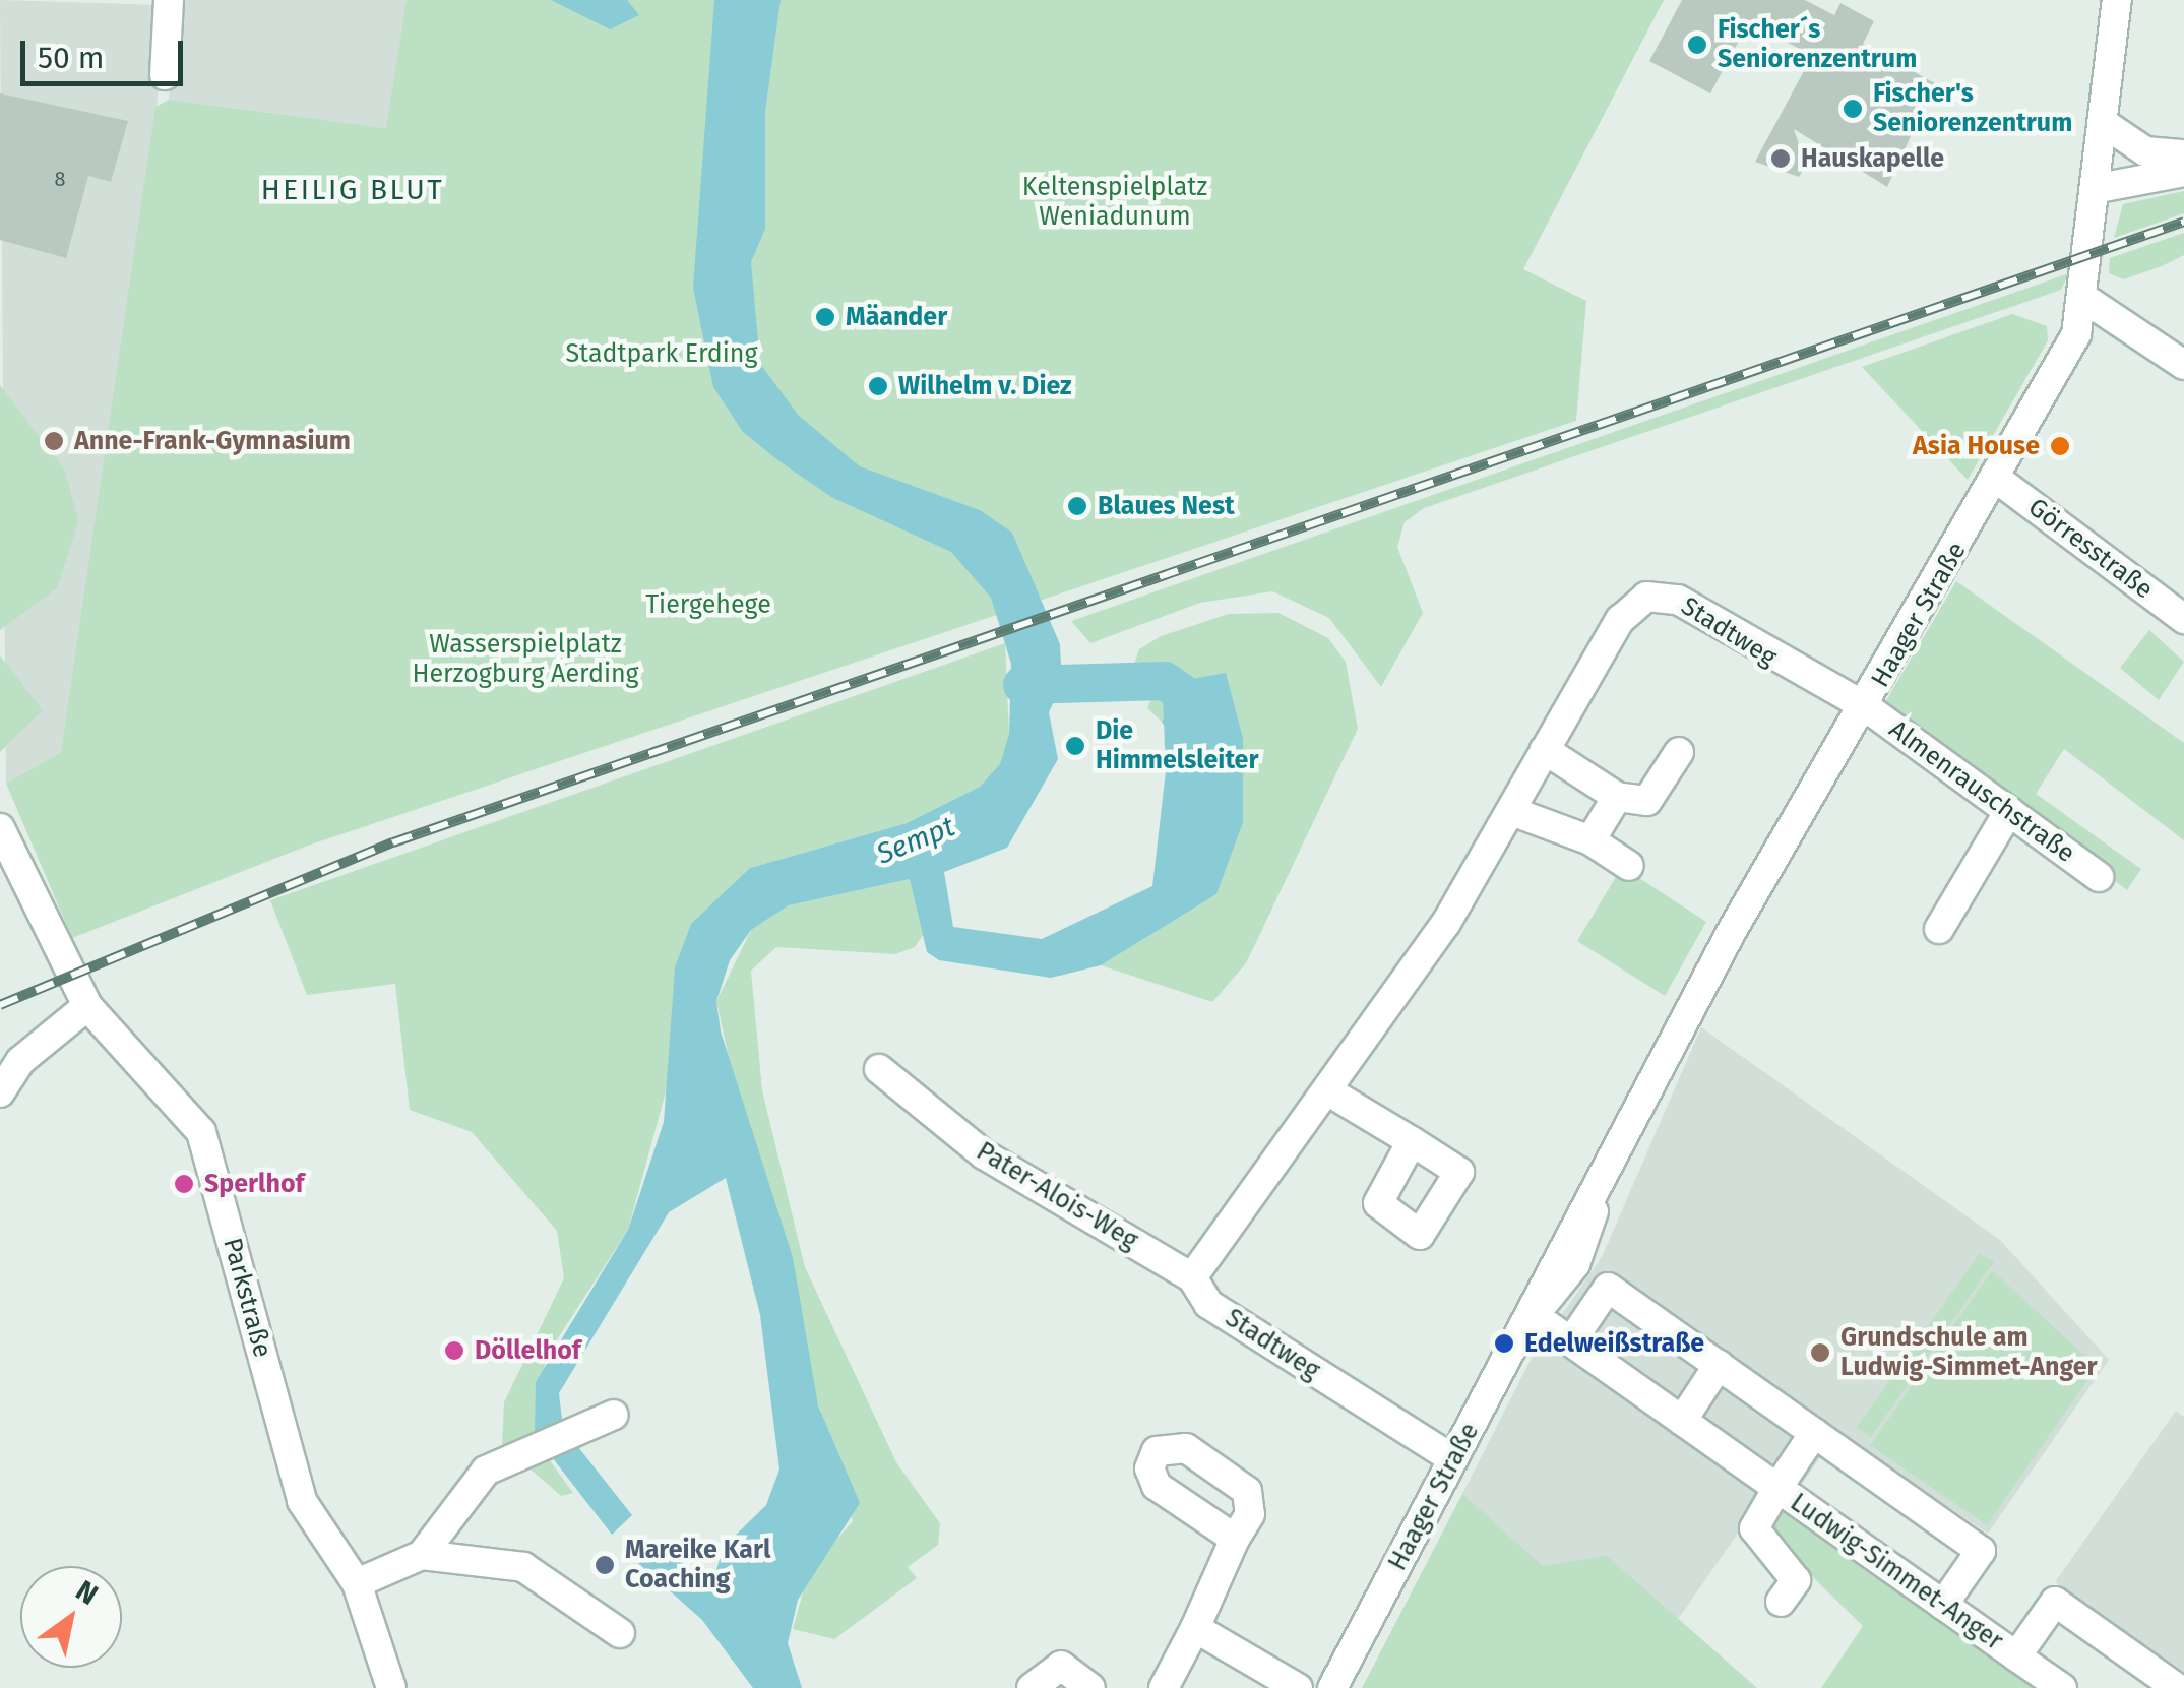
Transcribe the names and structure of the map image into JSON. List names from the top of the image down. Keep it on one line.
{"streets":{"street":["Görresstraße","Haager Straße","Stadtweg","Almenrauschstraße","Pater-Alois-Weg","Parkstraße","Ludwig-Simmet-Anger"]},"crossings":[["Görresstraße","Haager Straße"],["Haager Straße","Stadtweg"],["Haager Straße","Almenrauschstraße"],["Haager Straße","Ludwig-Simmet-Anger"],["Stadtweg","Almenrauschstraße"],["Stadtweg","Pater-Alois-Weg"]],"districts":["HEILIG BLUT"],"water":["Sempt"],"parks":["Keltenspielplatz Weniadunum","Stadtpark Erding","Tiergehege","Wasserspielplatz Herzogburg Aerding"],"places":["Fischer´s Seniorenzentrum","Fischer's Seniorenzentrum","Hauskapelle","Mäander","Wilhelm v. Diez","Anne-Frank-Gymnasium","Asia House","Blaues Nest","Die Himmelsleiter","Sperlhof","Edelweißstraße","Döllelhof","Grundschule am Ludwig-Simmet-Anger","Mareike Karl Coaching"],"house_numbers":["8"],"scale_bar":"50 m","north":"top right"}
